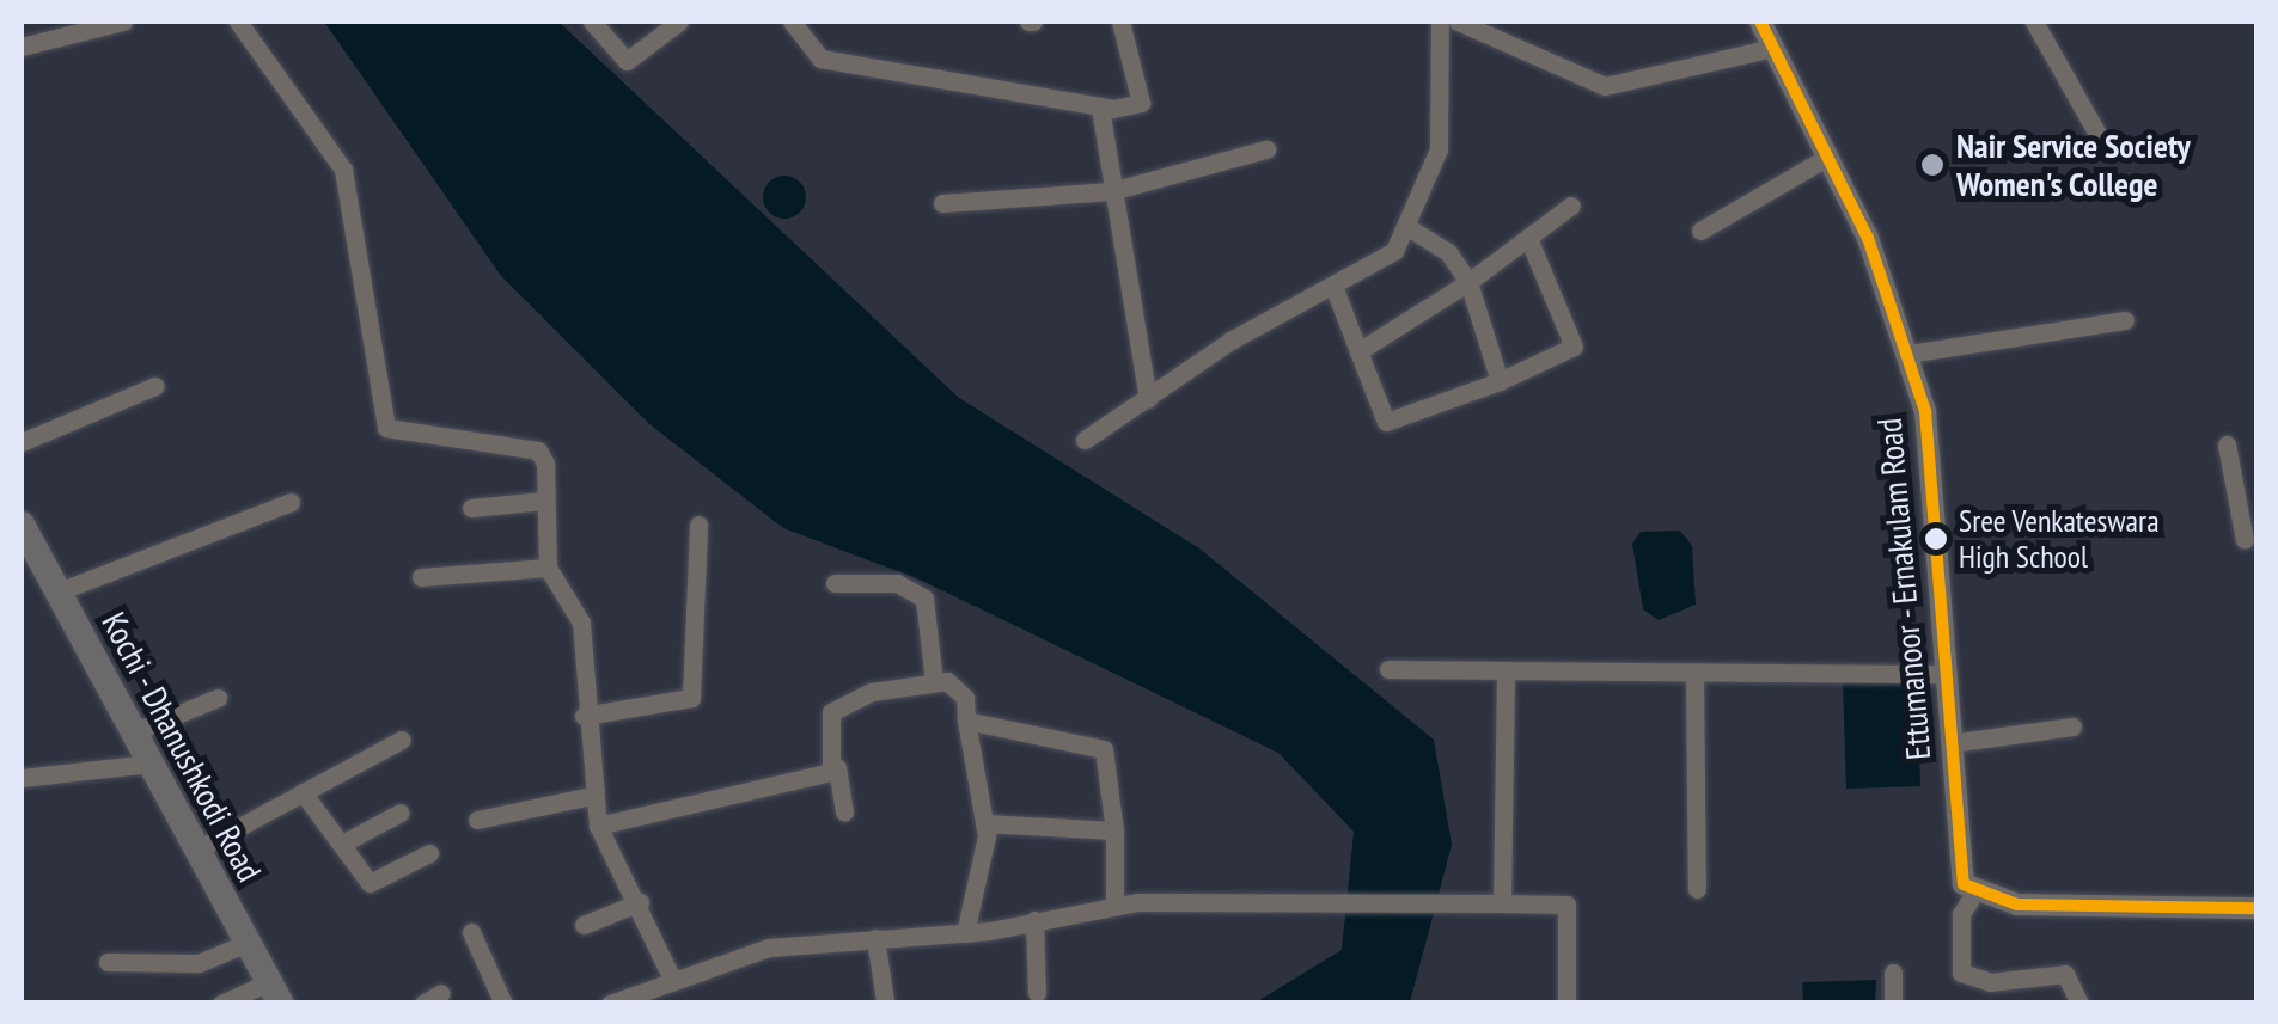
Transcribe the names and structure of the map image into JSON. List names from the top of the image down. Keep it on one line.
{"streets":{"highway":["Kochi - Dhanushkodi Road"],"main road":["Ettumanoor - Ernakulam Road"]},"places":["Nair Service Society Women's College","Sree Venkateswara High School"]}
